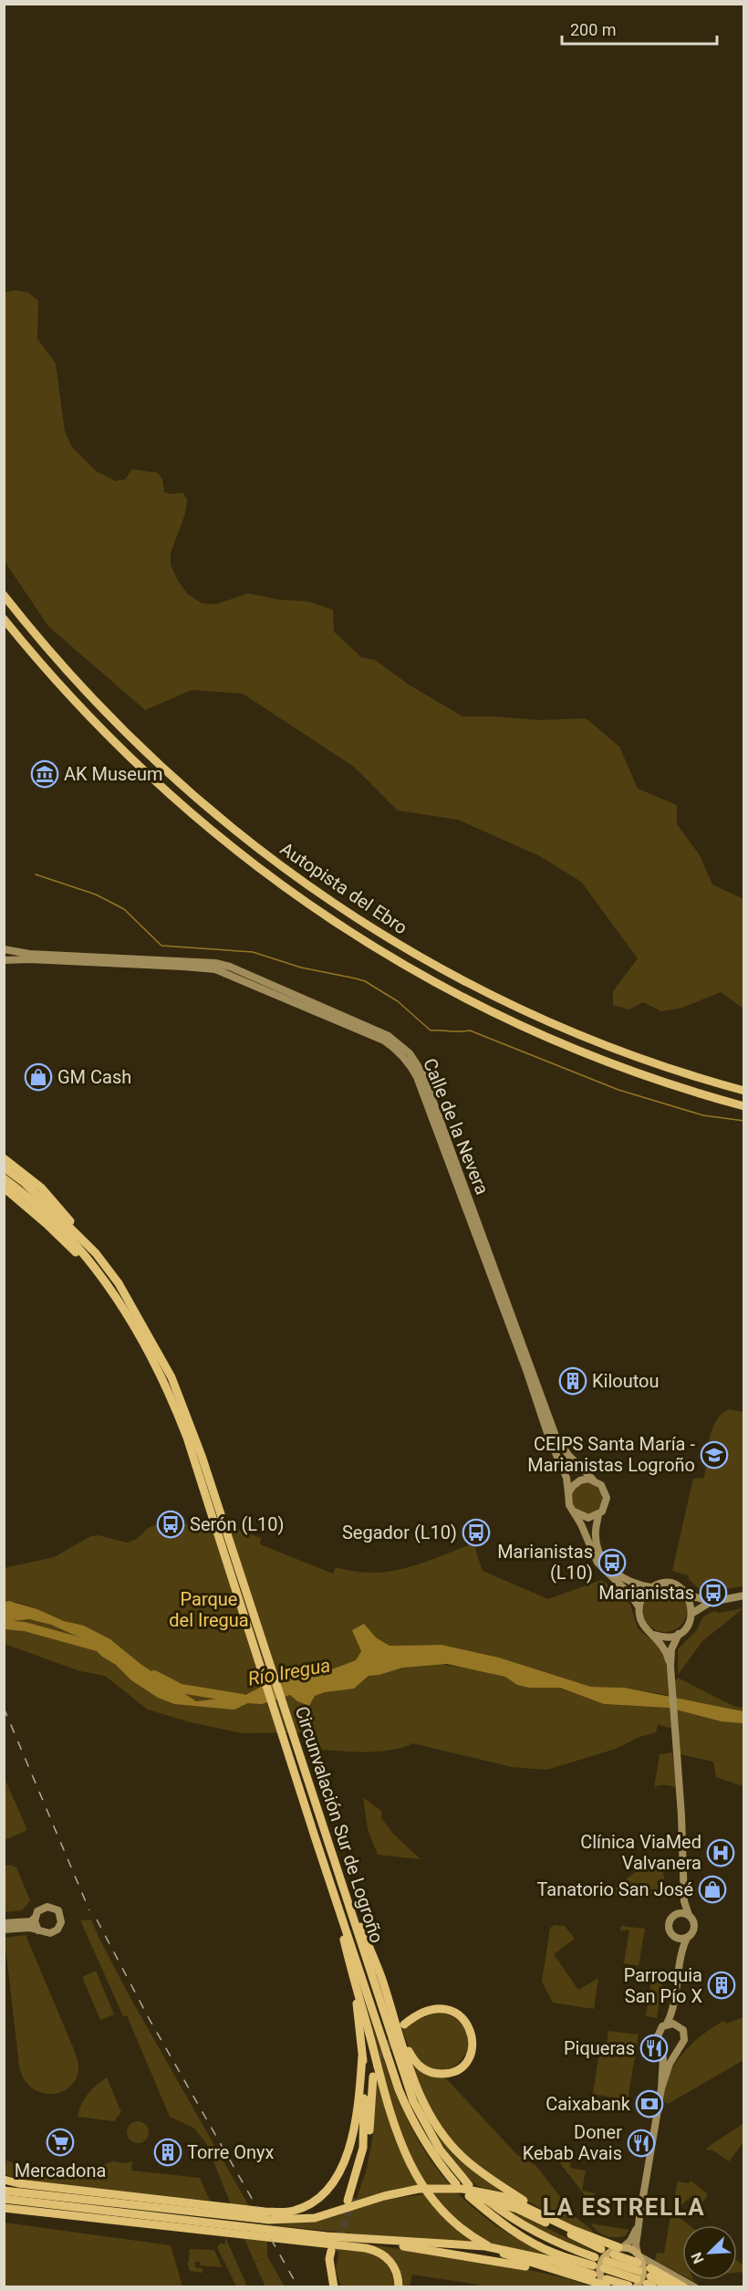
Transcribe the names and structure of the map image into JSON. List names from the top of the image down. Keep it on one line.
{"streets":{"highway":["Autopista del Ebro","Circunvalación Sur de Logroño"],"main road":["Calle de la Nevera"]},"districts":["LA ESTRELLA"],"water":["Río Iregua"],"parks":["Parque del Iregua"],"places":{"museum":["AK Museum"],"shop":["GM Cash","Tanatorio San José"],"building":["Kiloutou","Parroquia San Pío X","Torre Onyx"],"school or university":["CEIPS Santa María - Marianistas Logroño"],"bus stop":["Serón (L10)","Segador (L10)","Marianistas (L10)","Marianistas"],"hospital":["Clínica ViaMed Valvanera"],"restaurant":["Piqueras","Doner Kebab Avais"],"bank":["Caixabank"],"supermarket":["Mercadona"]},"scale_bar":"200 m","north":"bottom left"}
